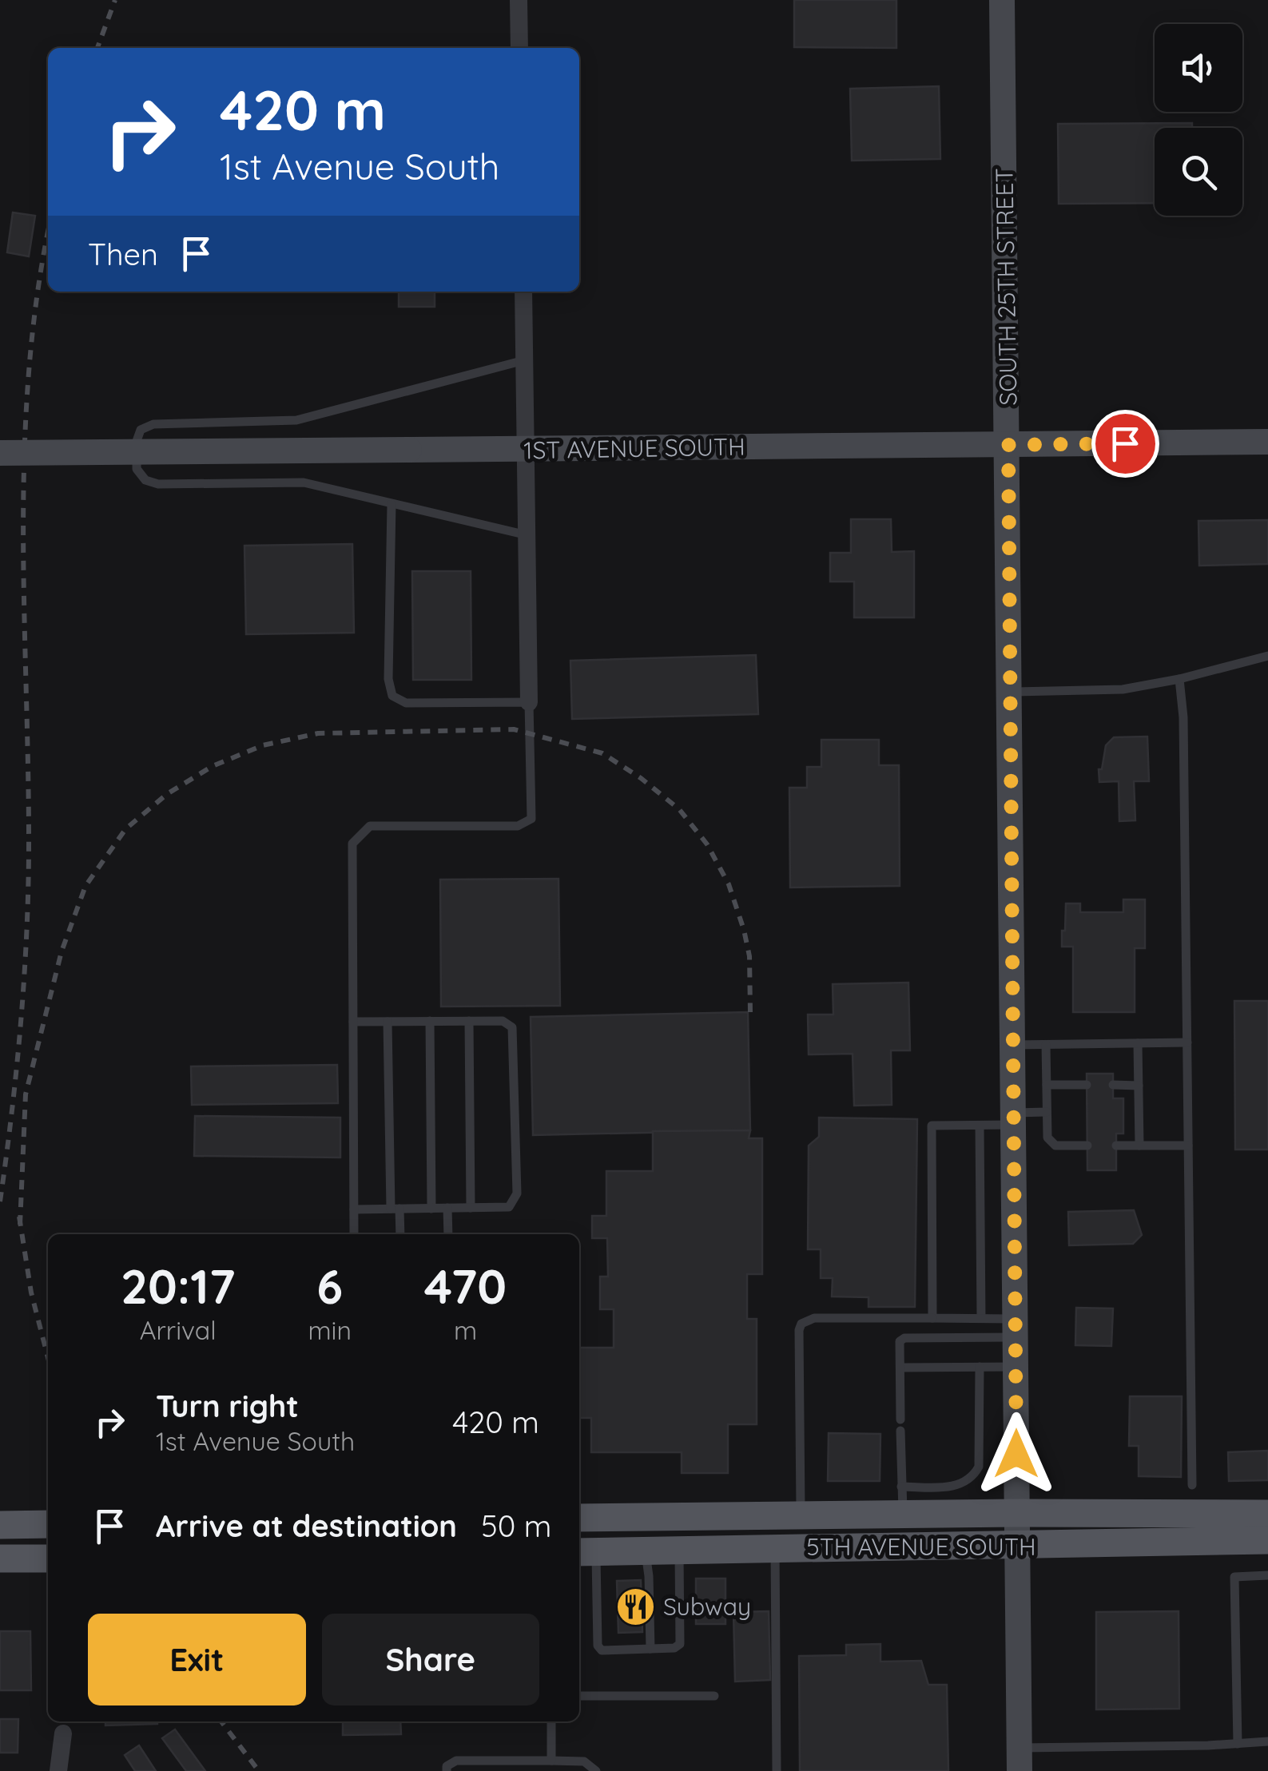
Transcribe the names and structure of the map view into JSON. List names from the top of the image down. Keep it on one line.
{"streets":{"main road":["5TH AVENUE SOUTH"],"street":["SOUTH 25TH STREET","1ST AVENUE SOUTH"]},"crossings":[["SOUTH 25TH STREET","1ST AVENUE SOUTH"],["SOUTH 25TH STREET","5TH AVENUE SOUTH"]],"places":{"restaurant":["Subway"]},"page":{"turn":["420 m","1st Avenue South"],"then":"Then","eta":["20:17","Arrival","6","min","470","m"],"list":[{"name":"Turn right","note":"1st Avenue South","value":"420 m"},{"name":"Arrive at destination","value":"50 m"}],"buttons":["Exit","Share"]}}
